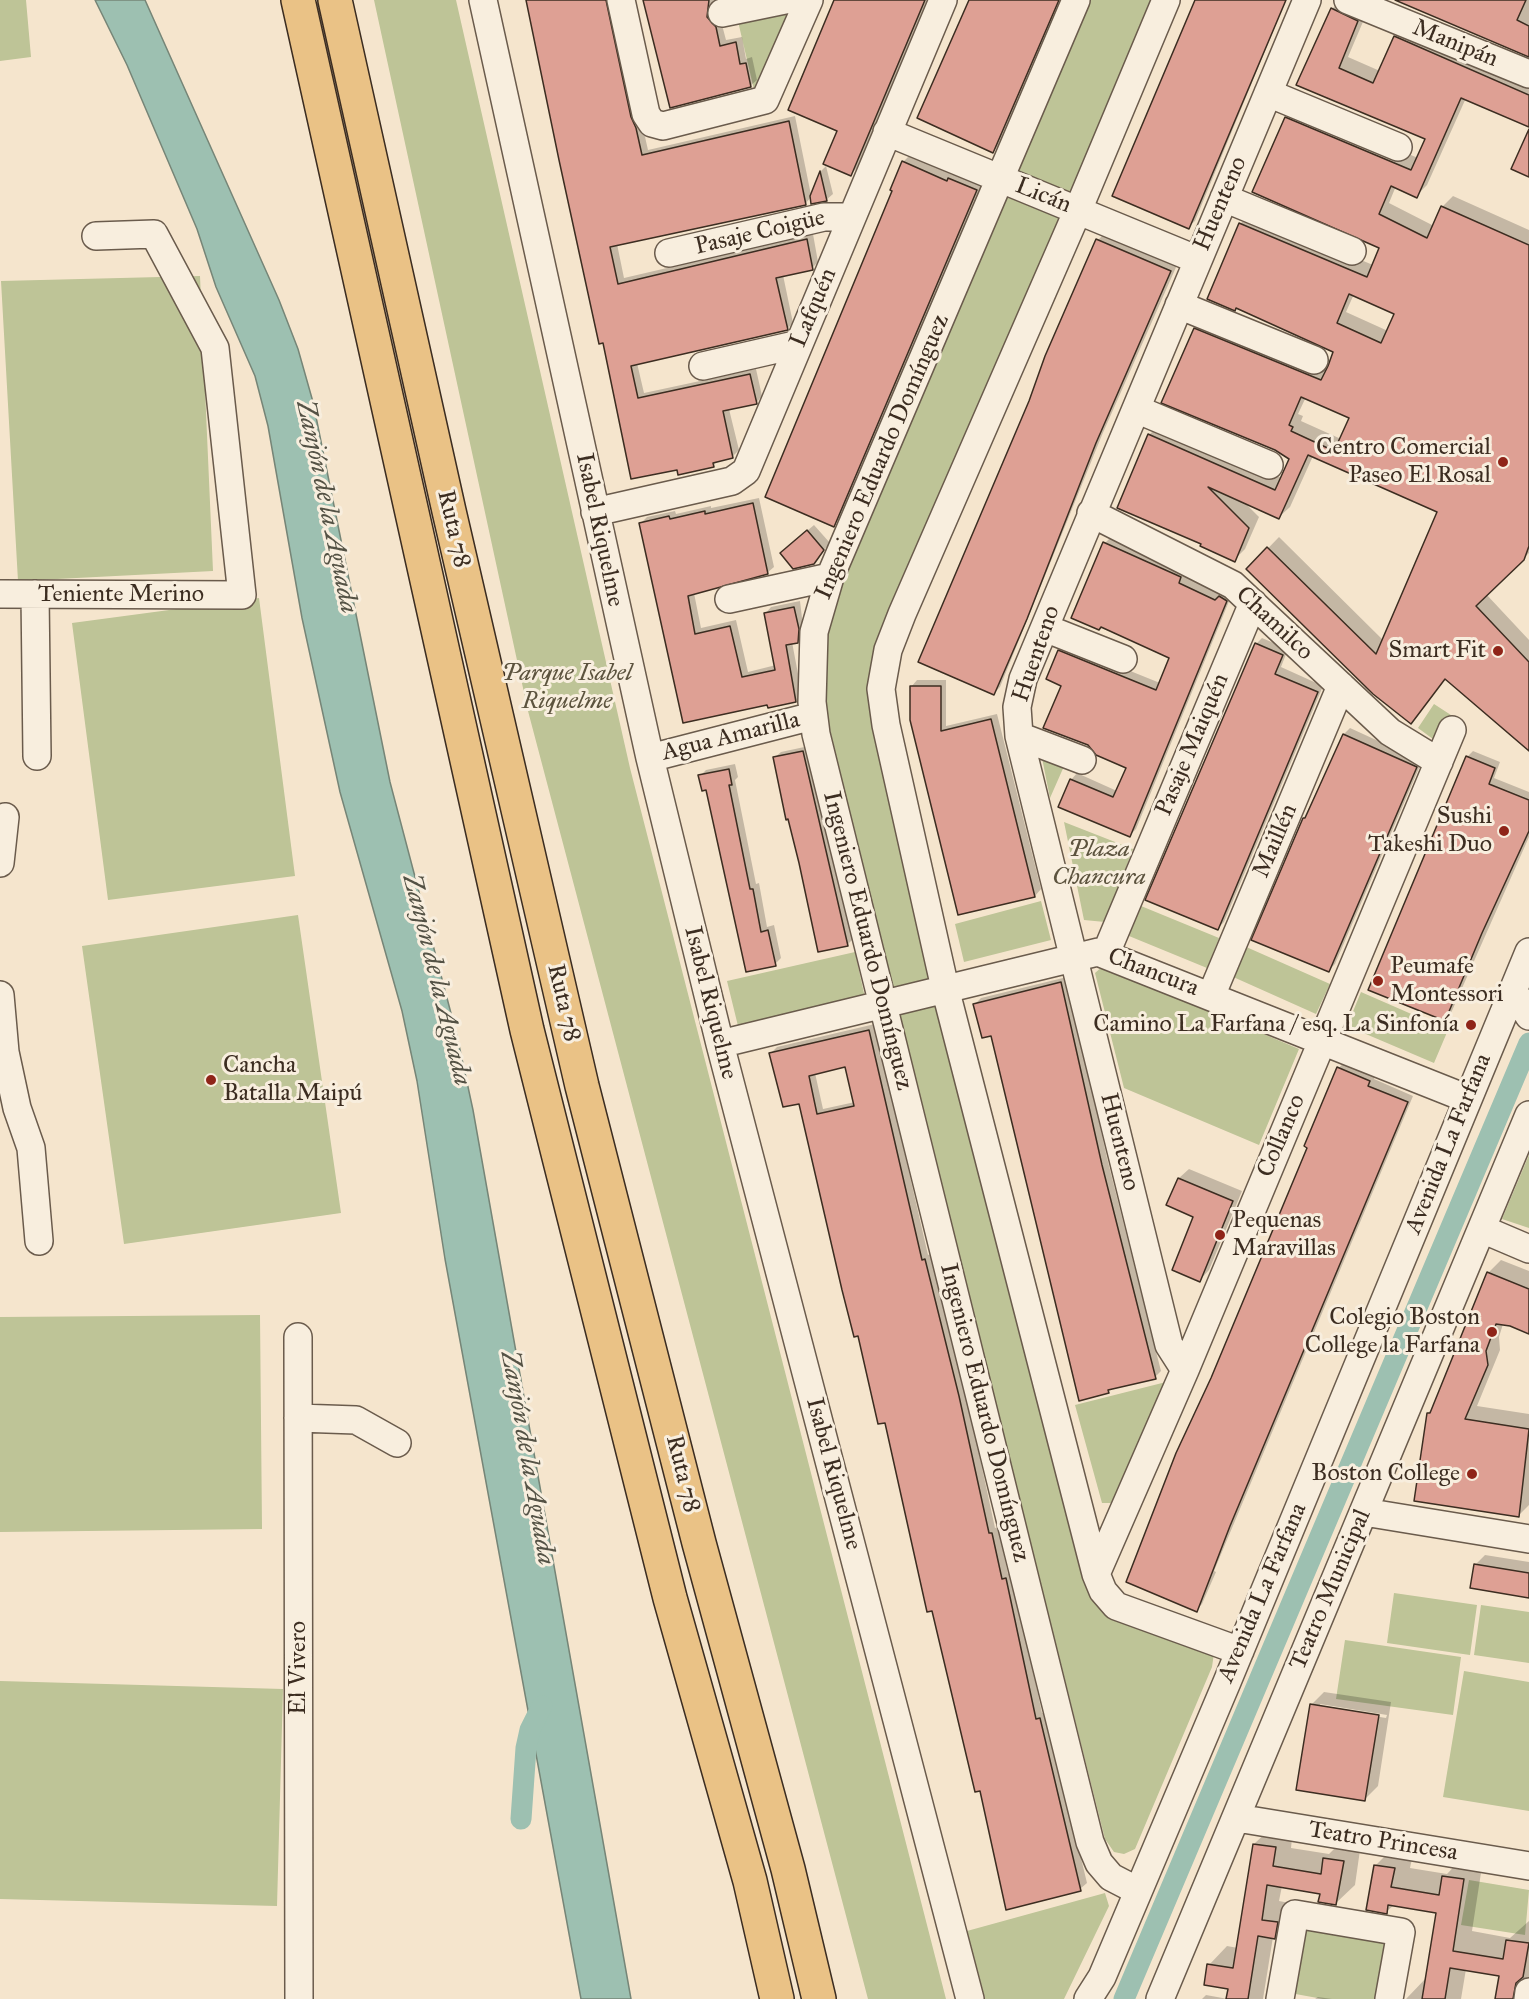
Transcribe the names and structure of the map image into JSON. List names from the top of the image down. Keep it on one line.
{"streets":{"highway":["Ruta 78"],"street":["Manipán","Licán","Huenteno","Pasaje Coigüe","Lafquén","Ingeniero Eduardo Domínguez","Isabel Riquelme","Teniente Merino","Chamilco","Agua Amarilla","Pasaje Maiquén","Maillén","Chancura","Collanco","Avenida La Farfana","Teatro Municipal","El Vivero","Teatro Princesa"]},"crossings":[["Licán","Huenteno"],["Licán","Lafquén"],["Licán","Ingeniero Eduardo Domínguez"],["Huenteno","Chamilco"],["Huenteno","Chancura"],["Huenteno","Collanco"],["Pasaje Coigüe","Lafquén"],["Lafquén","Isabel Riquelme"],["Ingeniero Eduardo Domínguez","Agua Amarilla"],["Ingeniero Eduardo Domínguez","Chancura"],["Ingeniero Eduardo Domínguez","Avenida La Farfana"],["Isabel Riquelme","Agua Amarilla"],["Isabel Riquelme","Chancura"],["Chamilco","Pasaje Maiquén"],["Chamilco","Maillén"],["Chamilco","Collanco"],["Pasaje Maiquén","Chancura"],["Maillén","Chancura"],["Chancura","Collanco"],["Chancura","Avenida La Farfana"],["Teatro Municipal","Teatro Princesa"]],"water":["Zanjón de la Aguada"],"parks":["Parque Isabel Riquelme","Plaza Chancura"],"places":["Centro Comercial Paseo El Rosal","Smart Fit","Sushi Takeshi Duo","Peumafe Montessori","Camino La Farfana / esq. La Sinfonía","Cancha Batalla Maipú","Pequenas Maravillas","Colegio Boston College la Farfana","Boston College"]}
